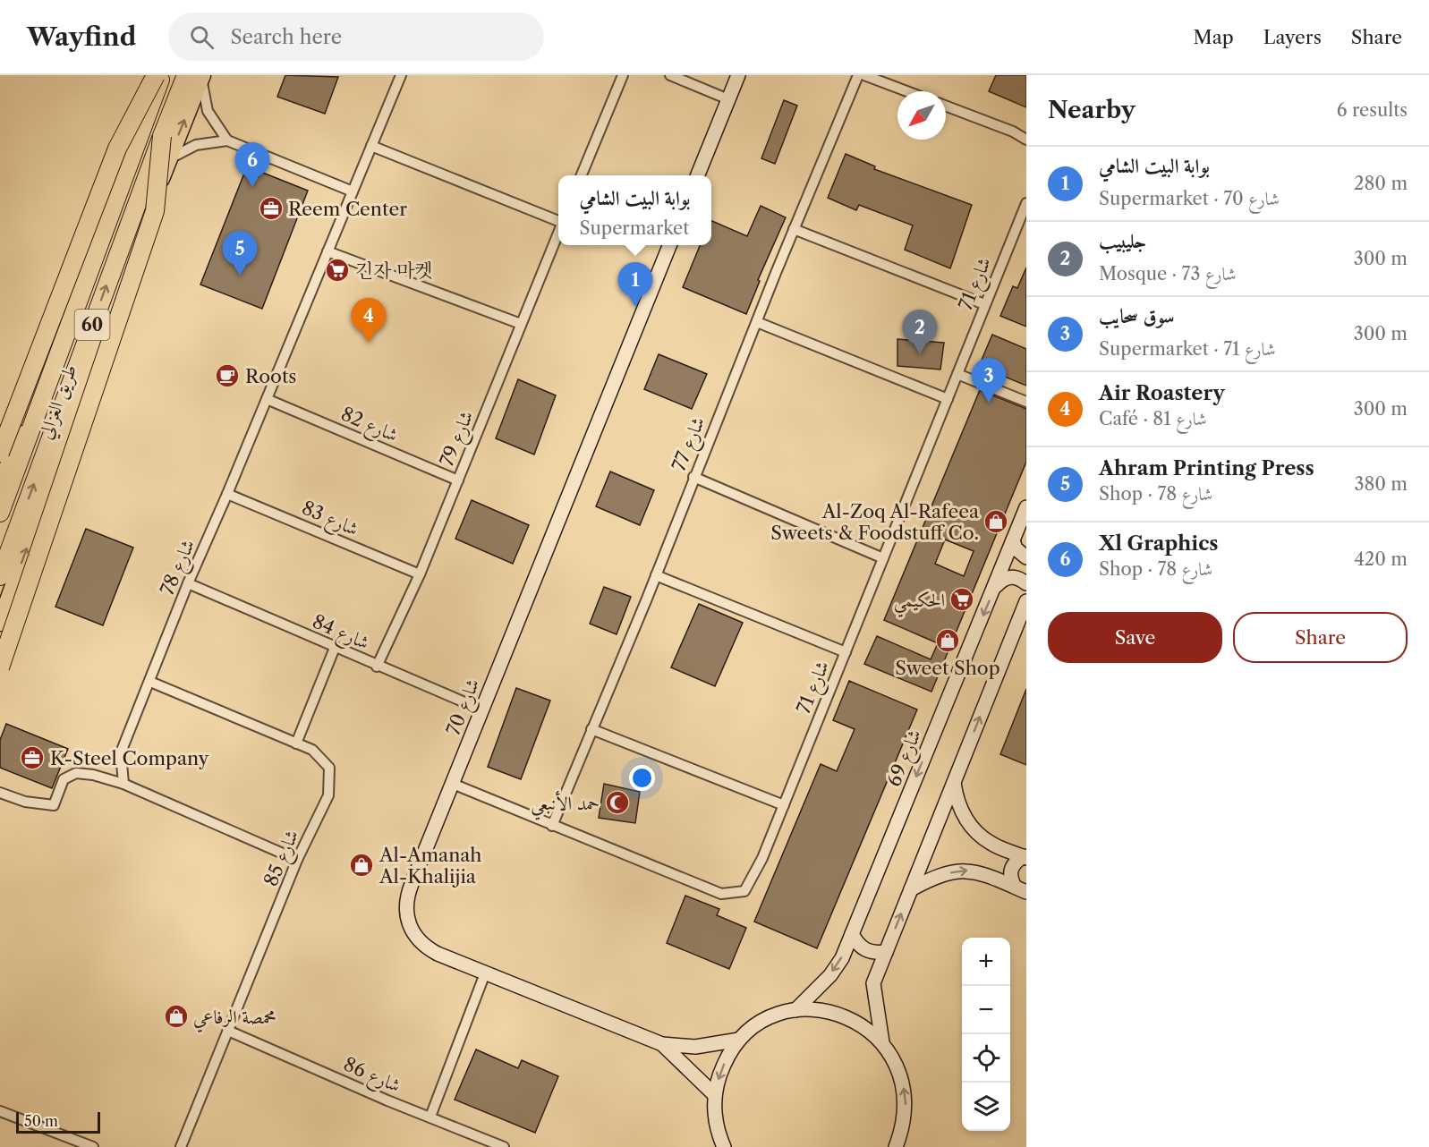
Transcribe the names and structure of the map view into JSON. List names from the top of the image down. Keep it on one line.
{"streets":{"highway":["60","طريق الغزالي"],"street":["شارع 71","شارع 82","شارع 79","شارع 77","شارع 83","شارع 78","شارع 84","شارع 70","شارع 69","شارع 85","شارع 86"]},"crossings":[["شارع 71","شارع 77"],["شارع 71","شارع 70"],["شارع 82","شارع 79"],["شارع 82","شارع 78"],["شارع 79","شارع 83"],["شارع 79","شارع 84"],["شارع 83","شارع 78"],["شارع 78","شارع 84"],["شارع 78","شارع 85"],["شارع 84","شارع 70"],["شارع 85","شارع 86"]],"places":{"office":["Reem Center","K-Steel Company"],"supermarket":["긴자 마켓","الحكيمي"],"cafe":["Roots"],"shop":["Al-Zoq Al-Rafeea Sweets & Foodstuff Co.","Sweet Shop","Al-Amanah Al-Khalijia","محمصة الرفاعي"],"mosque":["حمد الأنبعي"]},"scale_bar":"50 m","north":"bottom left","page":{"header":"Wayfind","search":"Search here","nav":["Map","Layers","Share"],"heading":["Nearby","6 results"],"pins":["6","5","1","4","2","3"],"list":[{"mark":"1","name":"بوابة البيت الشامي","note":"Supermarket · شارع 70","value":"280 m"},{"mark":"2","name":"جليبيب","note":"Mosque · شارع 73","value":"300 m"},{"mark":"3","name":"سوق سحايب","note":"Supermarket · شارع 71","value":"300 m"},{"mark":"4","name":"Air Roastery","note":"Café · شارع 81","value":"300 m"},{"mark":"5","name":"Ahram Printing Press","note":"Shop · شارع 78","value":"380 m"},{"mark":"6","name":"Xl Graphics","note":"Shop · شارع 78","value":"420 m"}],"popup":["بوابة البيت الشامي","Supermarket"],"buttons":["Save","Share"],"map_buttons":["+","−"],"scale":"50 m"}}
